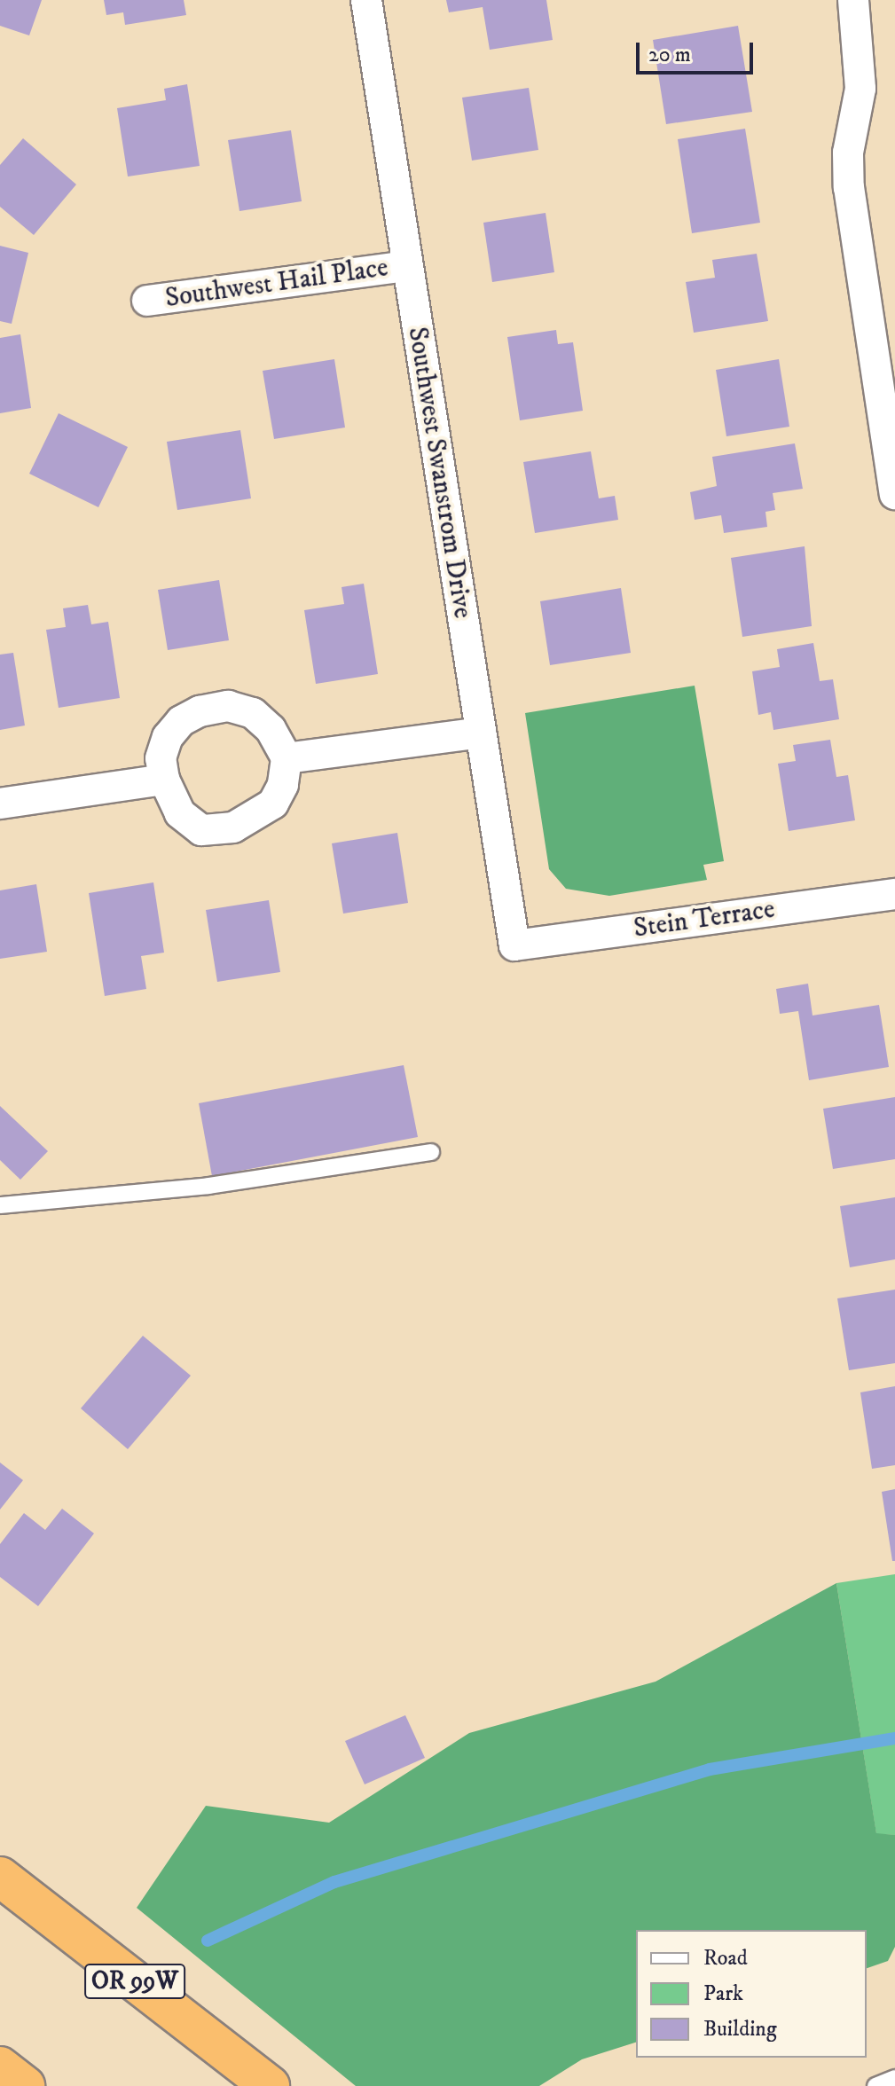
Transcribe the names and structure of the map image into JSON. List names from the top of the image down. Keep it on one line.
{"streets":{"highway":["OR 99W"],"street":["Southwest Hail Place","Southwest Swanstrom Drive","Stein Terrace"]},"crossings":[["Southwest Hail Place","Southwest Swanstrom Drive"],["Southwest Swanstrom Drive","Stein Terrace"]],"legend":["Road","Park","Building"],"scale_bar":"20 m"}
